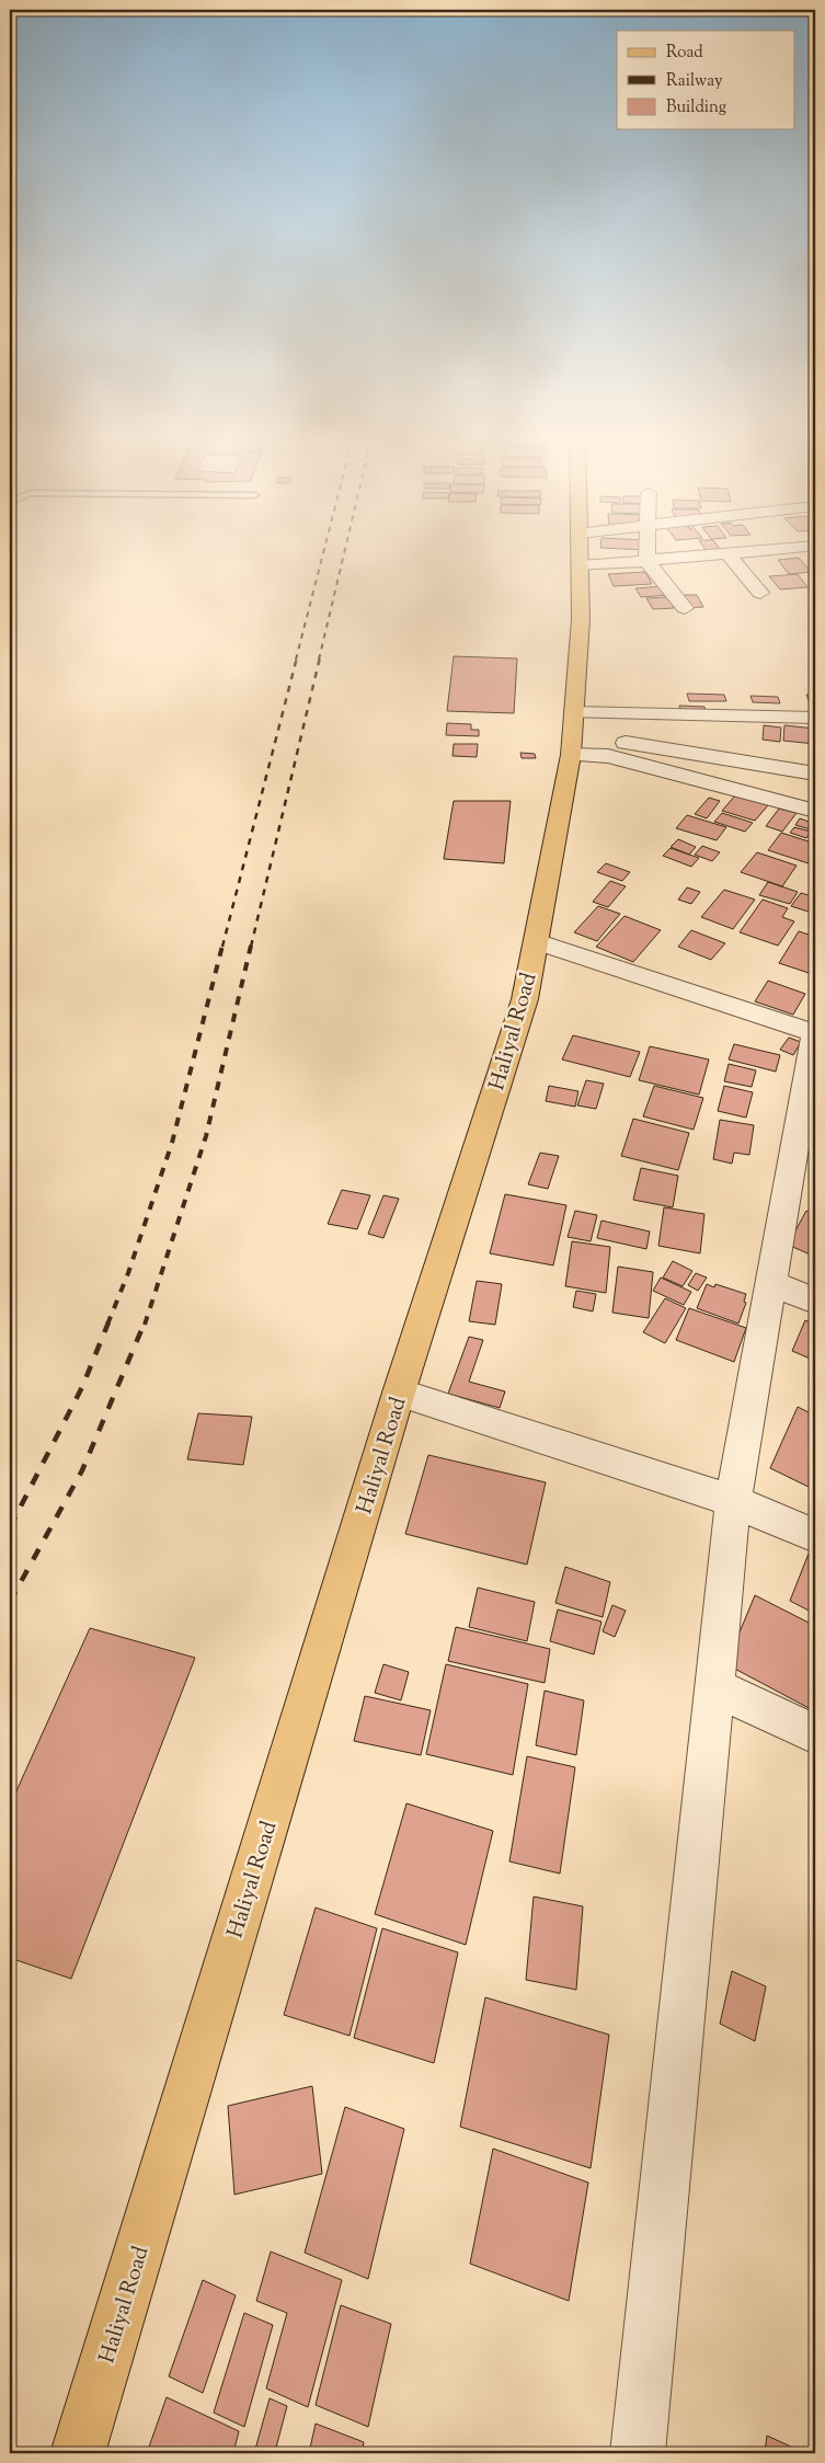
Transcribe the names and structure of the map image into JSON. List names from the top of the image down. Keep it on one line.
{"streets":{"main road":["Haliyal Road"]},"legend":["Road","Railway","Building"]}
